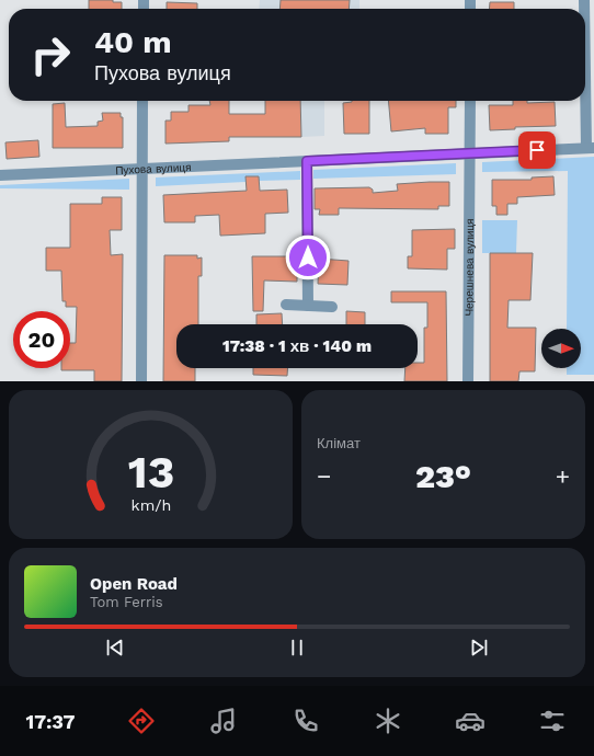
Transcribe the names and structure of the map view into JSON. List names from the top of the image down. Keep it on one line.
{"streets":{"street":["Пухова вулиця","Черешнева вулиця"]},"crossings":[["Пухова вулиця","Черешнева вулиця"]],"north":"right","page":{"turn":["40 m","Пухова вулиця"],"limit":"20","trip":"17:38 · 1 хв · 140 m","tile":"Клімат","heat":["−","23°","+"],"song":["Open Road","Tom Ferris"],"tabs":"17:37","gauge":["13","km/h"]}}
